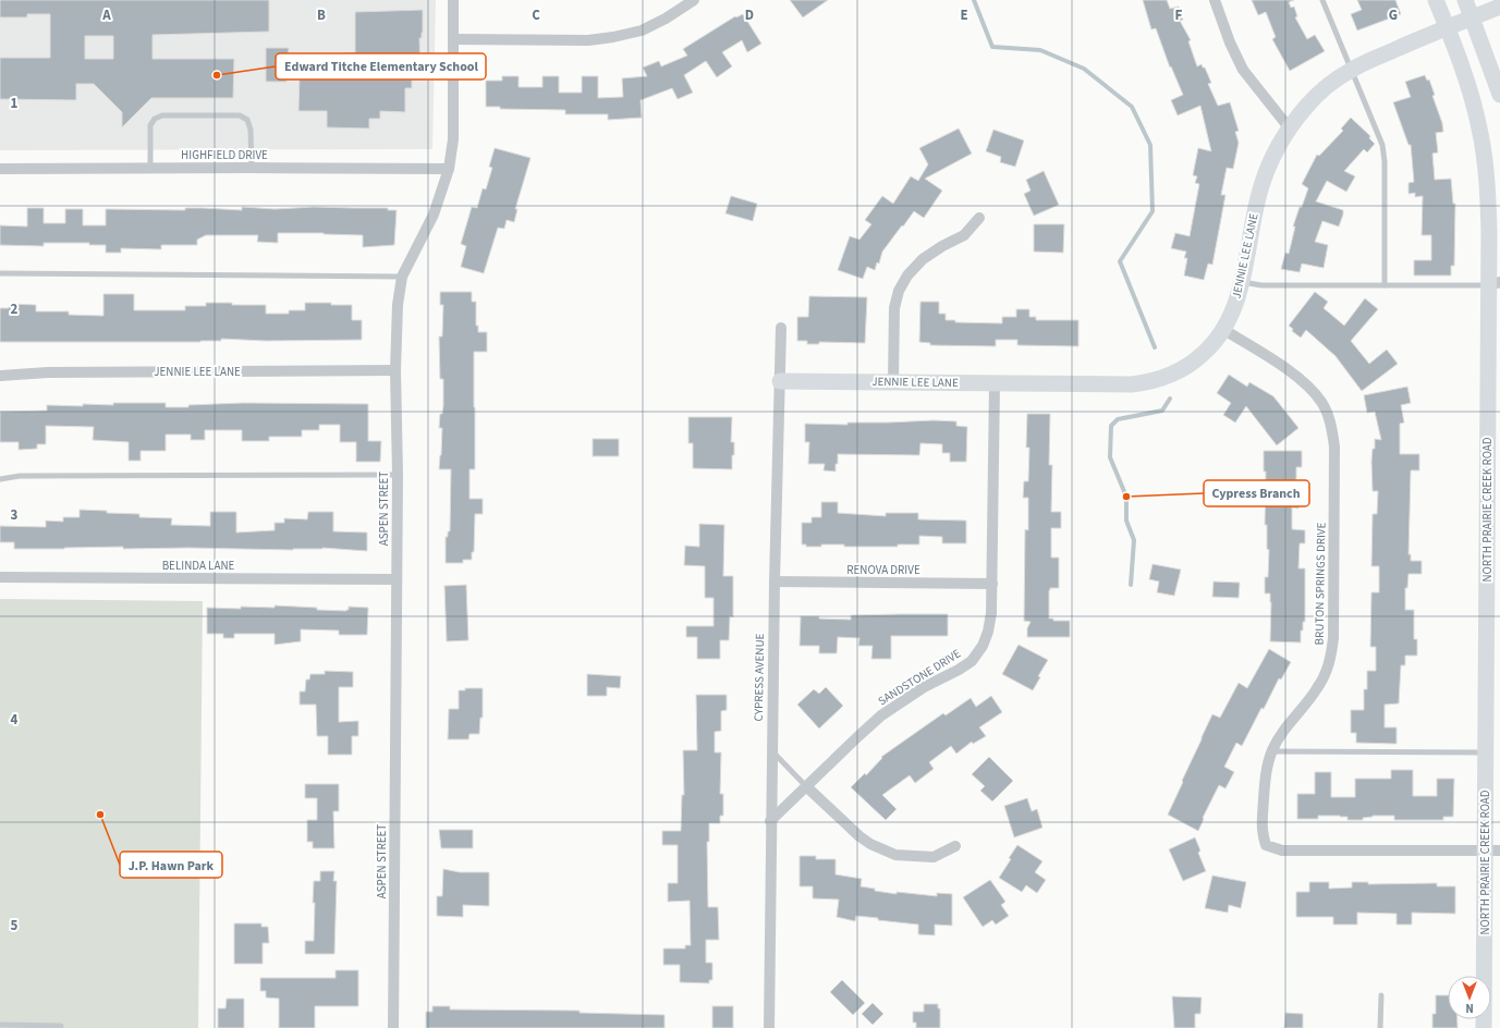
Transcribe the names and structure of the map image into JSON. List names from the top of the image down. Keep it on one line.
{"streets":{"main road":["JENNIE LEE LANE","NORTH PRAIRIE CREEK ROAD"],"street":["HIGHFIELD DRIVE","ASPEN STREET","BELINDA LANE","RENOVA DRIVE","BRUTON SPRINGS DRIVE","CYPRESS AVENUE","SANDSTONE DRIVE"]},"crossings":[["HIGHFIELD DRIVE","ASPEN STREET"],["JENNIE LEE LANE","ASPEN STREET"],["JENNIE LEE LANE","NORTH PRAIRIE CREEK ROAD"],["JENNIE LEE LANE","BRUTON SPRINGS DRIVE"],["JENNIE LEE LANE","CYPRESS AVENUE"],["JENNIE LEE LANE","SANDSTONE DRIVE"],["ASPEN STREET","BELINDA LANE"],["NORTH PRAIRIE CREEK ROAD","BRUTON SPRINGS DRIVE"],["RENOVA DRIVE","CYPRESS AVENUE"],["RENOVA DRIVE","SANDSTONE DRIVE"],["CYPRESS AVENUE","SANDSTONE DRIVE"]],"places":["Edward Titche Elementary School","Cypress Branch","J.P. Hawn Park"],"north":"bottom","grid":{"columns":["A","B","C","D","E","F","G"],"rows":["1","2","3","4","5"]}}
